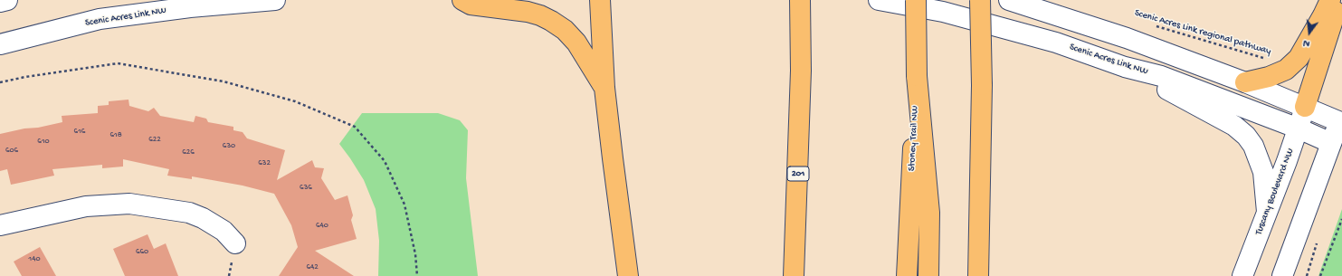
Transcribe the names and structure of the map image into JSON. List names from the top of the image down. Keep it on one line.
{"streets":{"highway":["Stoney Trail NW","201"],"street":["Scenic Acres Link NW","Tuscany Boulevard NW"],"path":["Scenic Acres Link regional pathway"]},"crossings":[["Scenic Acres Link NW","Tuscany Boulevard NW"]],"house_numbers":["616","618","622","610","630","606","626","632","636","640","660","140","642"],"north":"bottom"}
